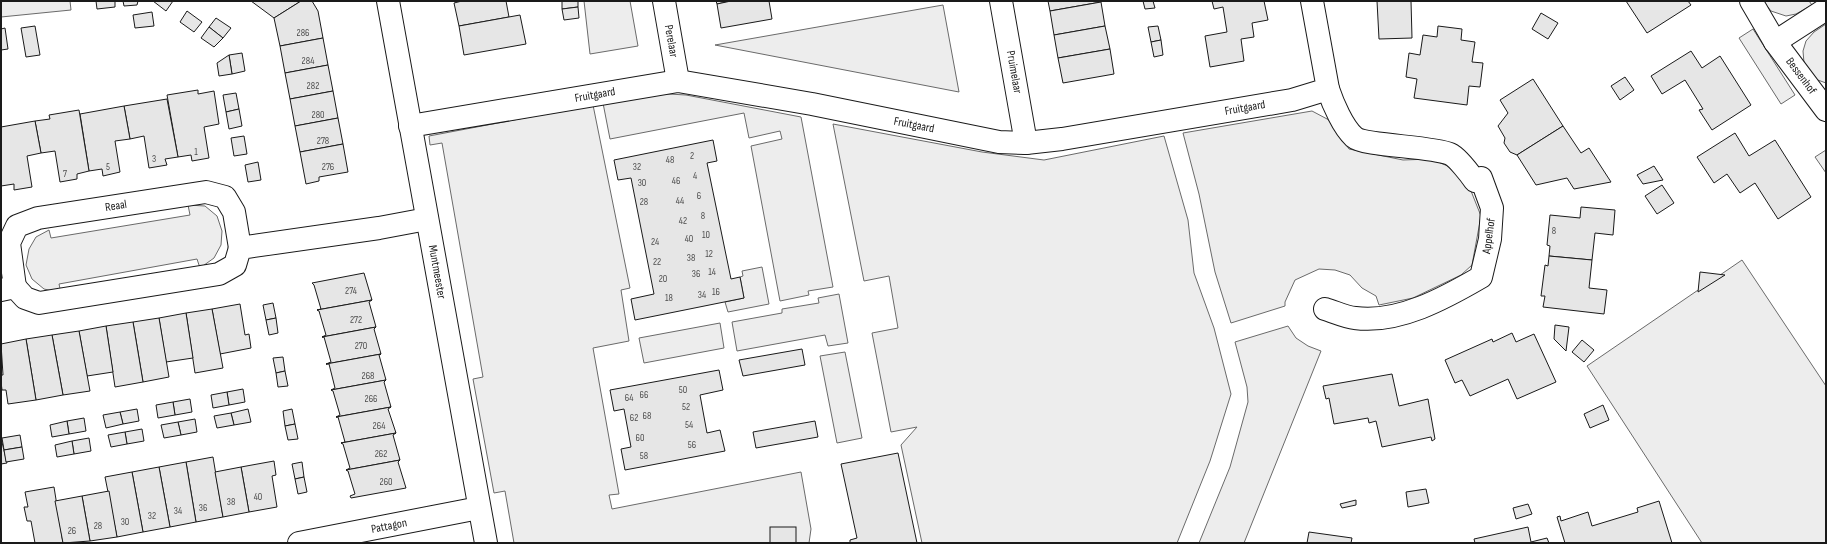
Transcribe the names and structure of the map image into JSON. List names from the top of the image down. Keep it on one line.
{"streets":{"street":["Perelaar","Pruimelaar","Bessenhof","Fruitgaard","Reaal","Appelhof","Muntmeester","Pattagon"]},"crossings":[["Perelaar","Fruitgaard"],["Pruimelaar","Fruitgaard"],["Fruitgaard","Appelhof"],["Fruitgaard","Muntmeester"],["Muntmeester","Pattagon"]],"house_numbers":["286","284","282","280","278","1","2","3","48","5","276","32","7","4","46","30","6","44","28","8","42","8","10","40","24","12","38","22","14","36","20","274","16","34","18","272","270","268","50","66","64","266","52","68","62","54","264","60","56","262","58","260","40","38","36","34","32","30","28","26"]}
